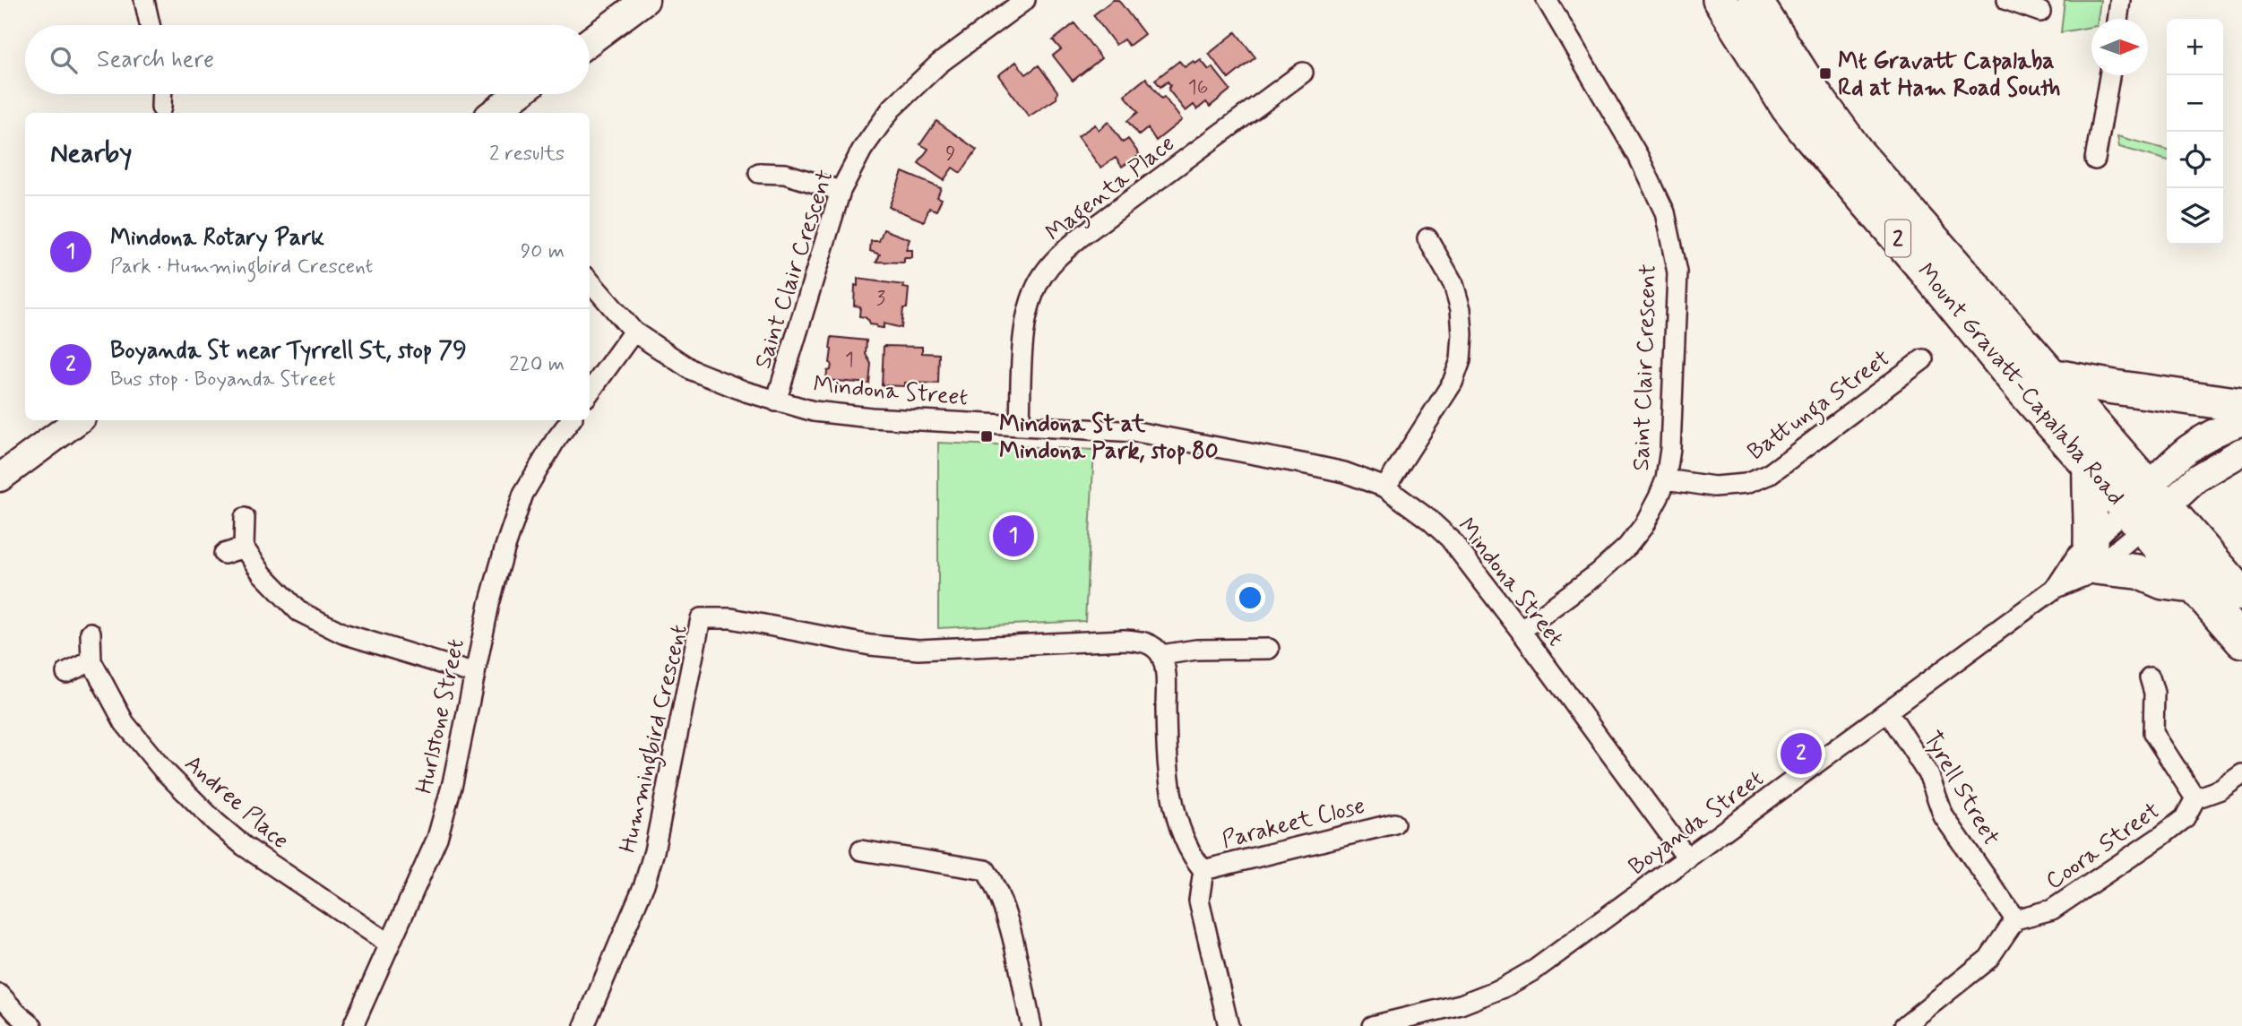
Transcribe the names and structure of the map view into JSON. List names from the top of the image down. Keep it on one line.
{"streets":{"highway":["2","Mount Gravatt-Capalaba Road"],"street":["Magenta Place","Saint Clair Crescent","Mindona Street","Battunga Street","Hurlstone Street","Hummingbird Crescent","Tyrell Street","Andree Place","Parakeet Close","Boyanda Street","Coora Street"]},"crossings":[["Magenta Place","Mindona Street"],["Saint Clair Crescent","Mindona Street"],["Saint Clair Crescent","Battunga Street"],["Mount Gravatt-Capalaba Road","Boyanda Street"],["Mindona Street","Boyanda Street"],["Hurlstone Street","Andree Place"],["Tyrell Street","Boyanda Street"],["Tyrell Street","Coora Street"]],"places":{"transit":["Mt Gravatt Capalaba Rd at Ham Road South","Mindona St at Mindona Park, stop 80"]},"house_numbers":["16","9","3","1"],"north":"right","page":{"map_buttons":["+","−"],"search":"Search here","heading":["Nearby","2 results"],"list":[{"mark":"1","name":"Mindona Rotary Park","note":"Park · Hummingbird Crescent","value":"90 m"},{"mark":"2","name":"Boyanda St near Tyrrell St, stop 79","note":"Bus stop · Boyanda Street","value":"220 m"}],"pins":["1","2"]}}
